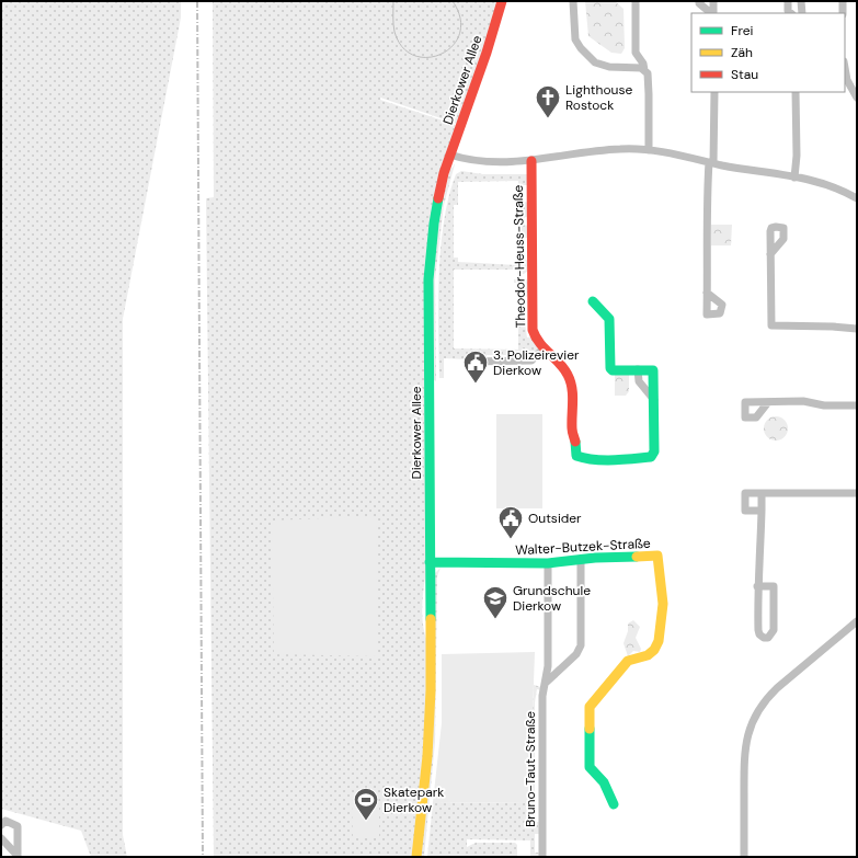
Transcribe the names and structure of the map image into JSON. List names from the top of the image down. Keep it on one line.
{"streets":{"street":["Dierkower Allee","Theodor-Heuss-Straße","Walter-Butzek-Straße","Bruno-Taut-Straße"]},"crossings":[["Dierkower Allee","Walter-Butzek-Straße"],["Walter-Butzek-Straße","Bruno-Taut-Straße"]],"places":{"church":["Lighthouse Rostock"],"public building":["3. Polizeirevier Dierkow","Outsider"],"school or university":["Grundschule Dierkow"],"sports":["Skatepark Dierkow"]},"legend":["Frei","Zäh","Stau"]}
